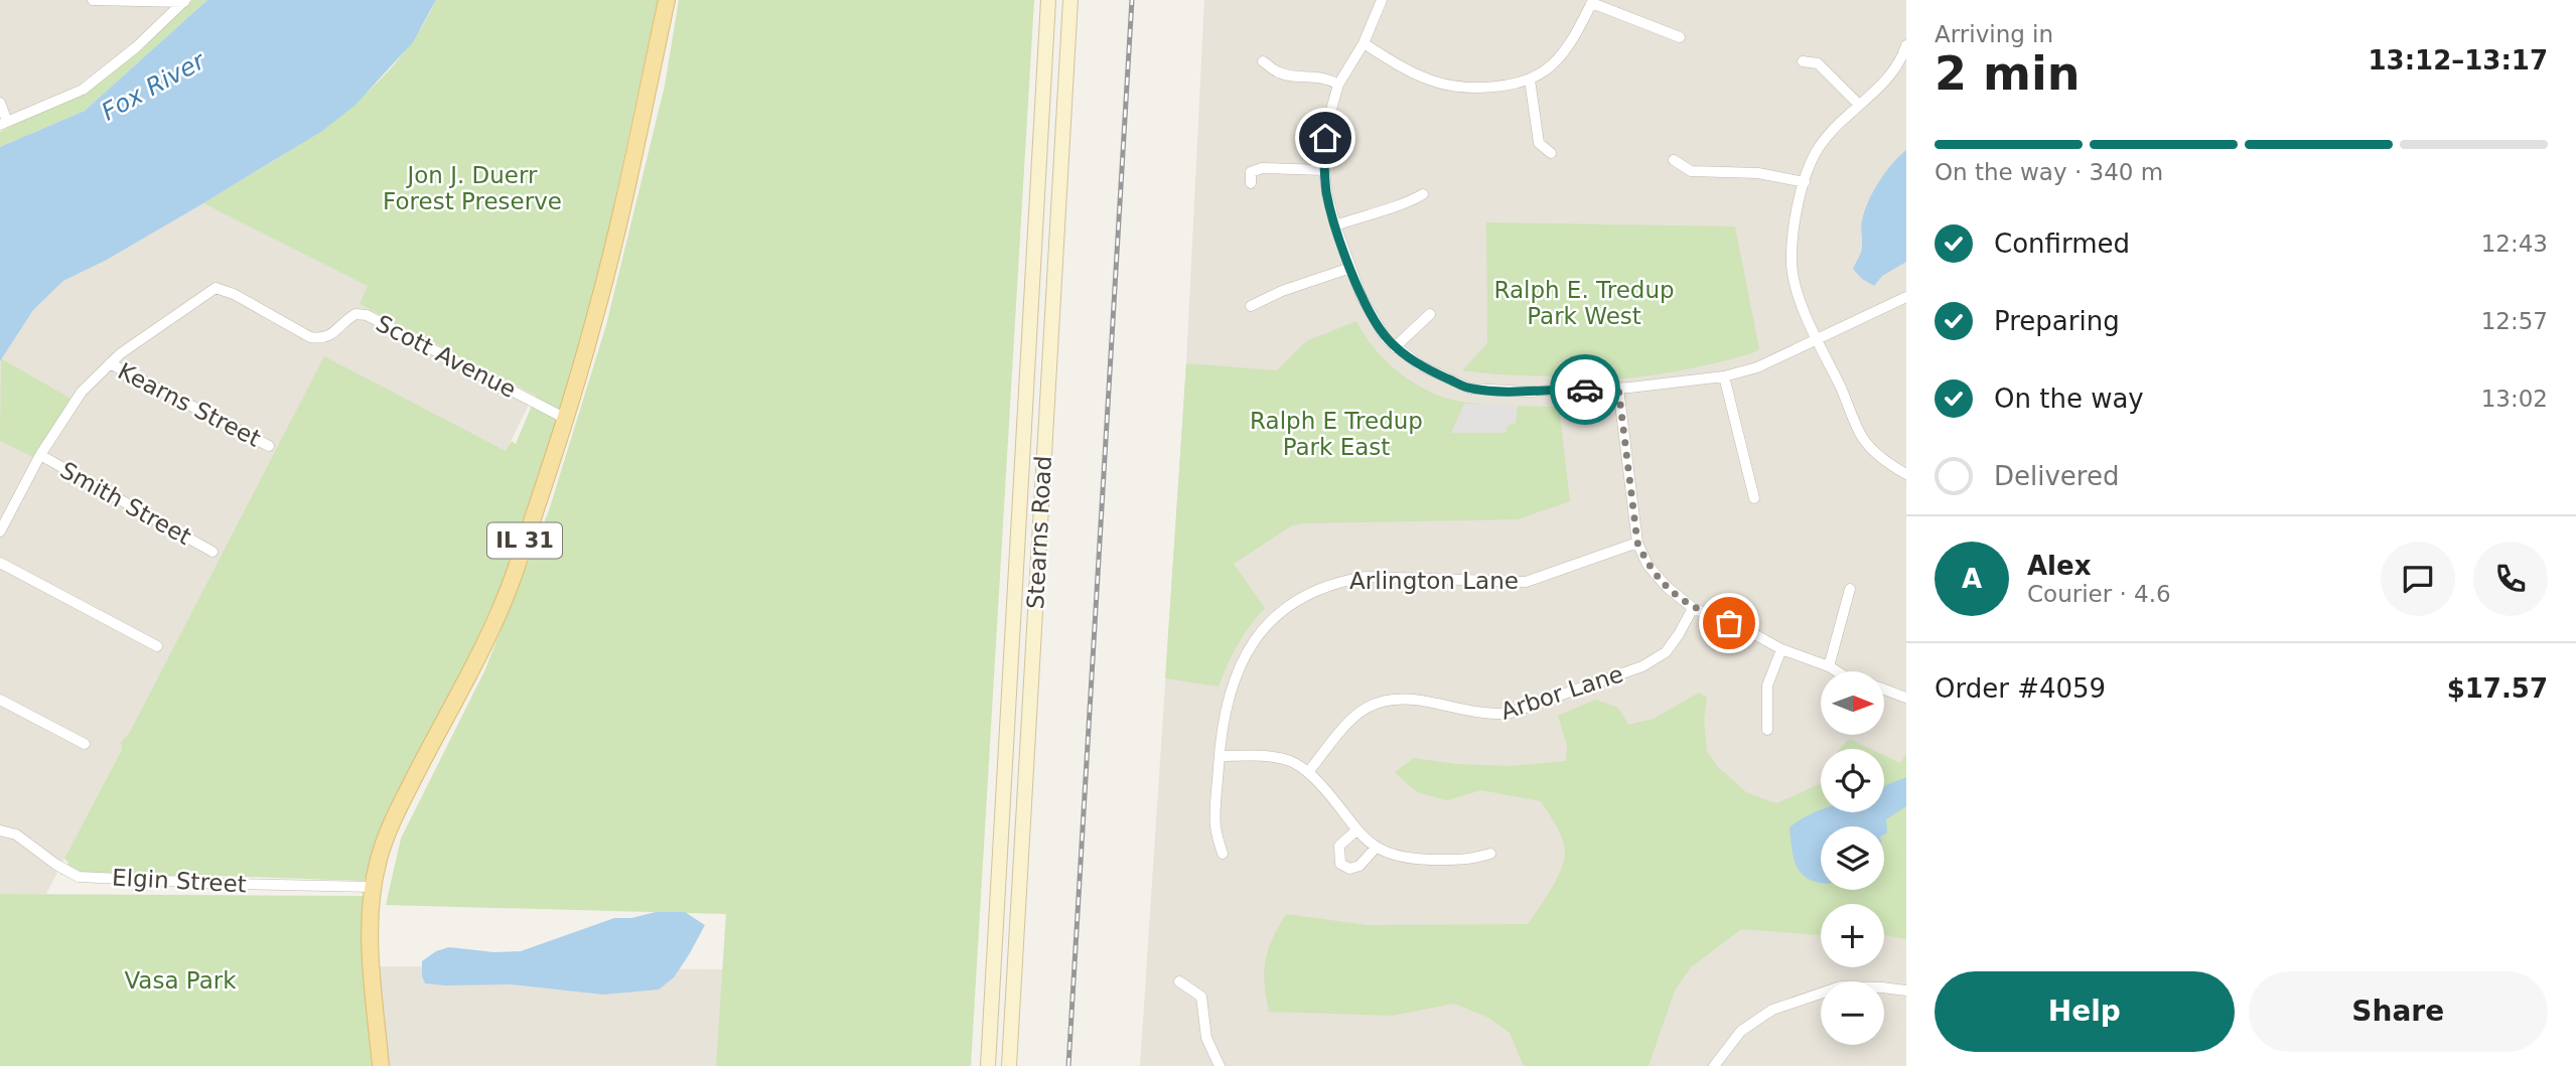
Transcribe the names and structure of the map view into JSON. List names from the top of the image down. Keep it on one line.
{"streets":{"main road":["Stearns Road","IL 31"],"street":["Scott Avenue","Kearns Street","Smith Street","Arlington Lane","Arbor Lane","Elgin Street"]},"crossings":[["Scott Avenue","Kearns Street"],["Scott Avenue","IL 31"],["IL 31","Elgin Street"]],"water":["Fox River"],"parks":["Jon J. Duerr Forest Preserve","Ralph E. Tredup Park West","Ralph E Tredup Park East","Vasa Park"],"north":"right","page":{"heading":["2 min","Arriving in","13:12–13:17"],"panel":["Alex","Courier · 4.6","Order #4059","$17.57"],"bar":"On the way · 340 m","list":[["Confirmed","12:43"],["Preparing","12:57"],["On the way","13:02"],"Delivered"],"round":"A","map_buttons":["+","−"],"buttons":["Help","Share"]}}
